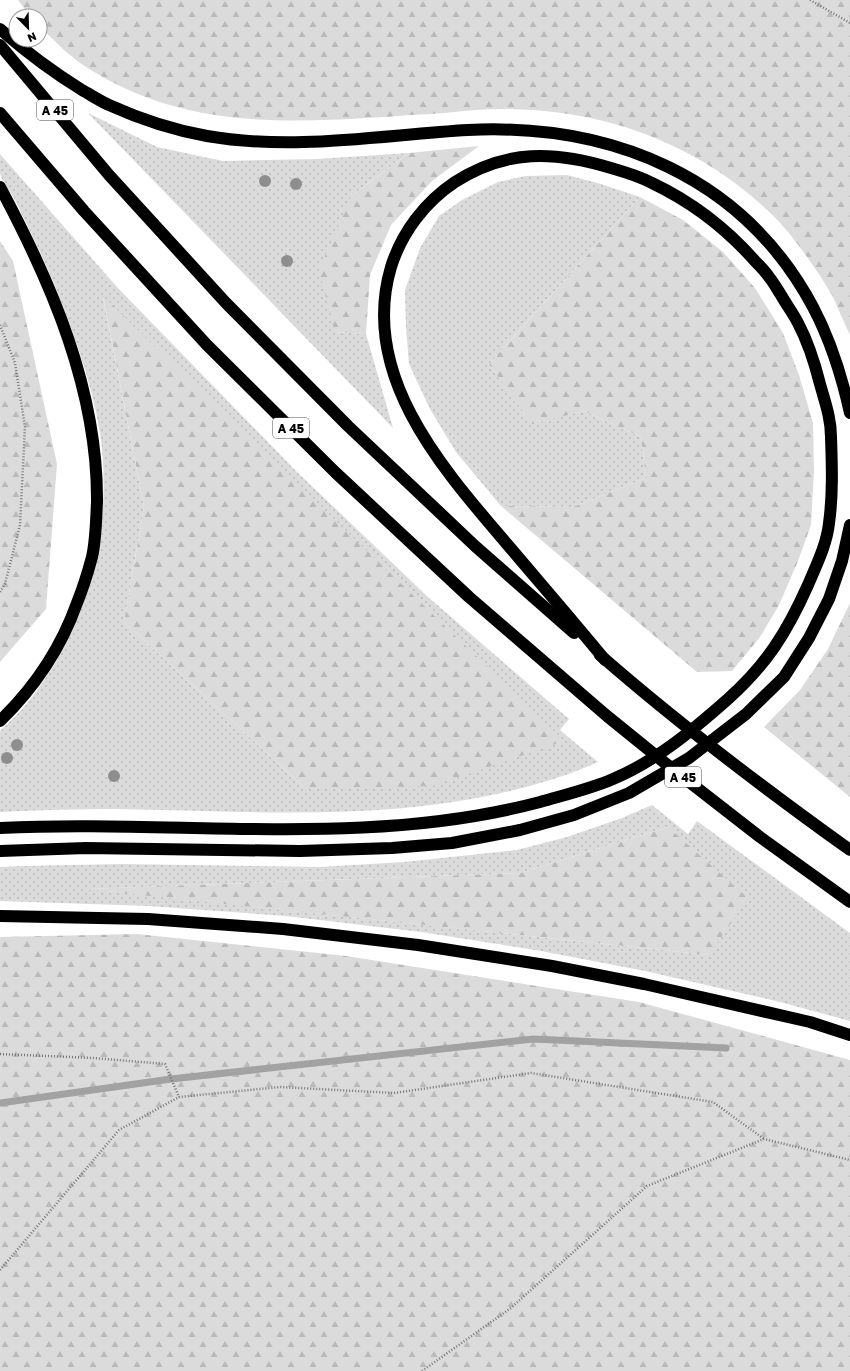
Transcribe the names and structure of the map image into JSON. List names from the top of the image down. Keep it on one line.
{"streets":{"highway":["A 45"]},"north":"bottom right"}
